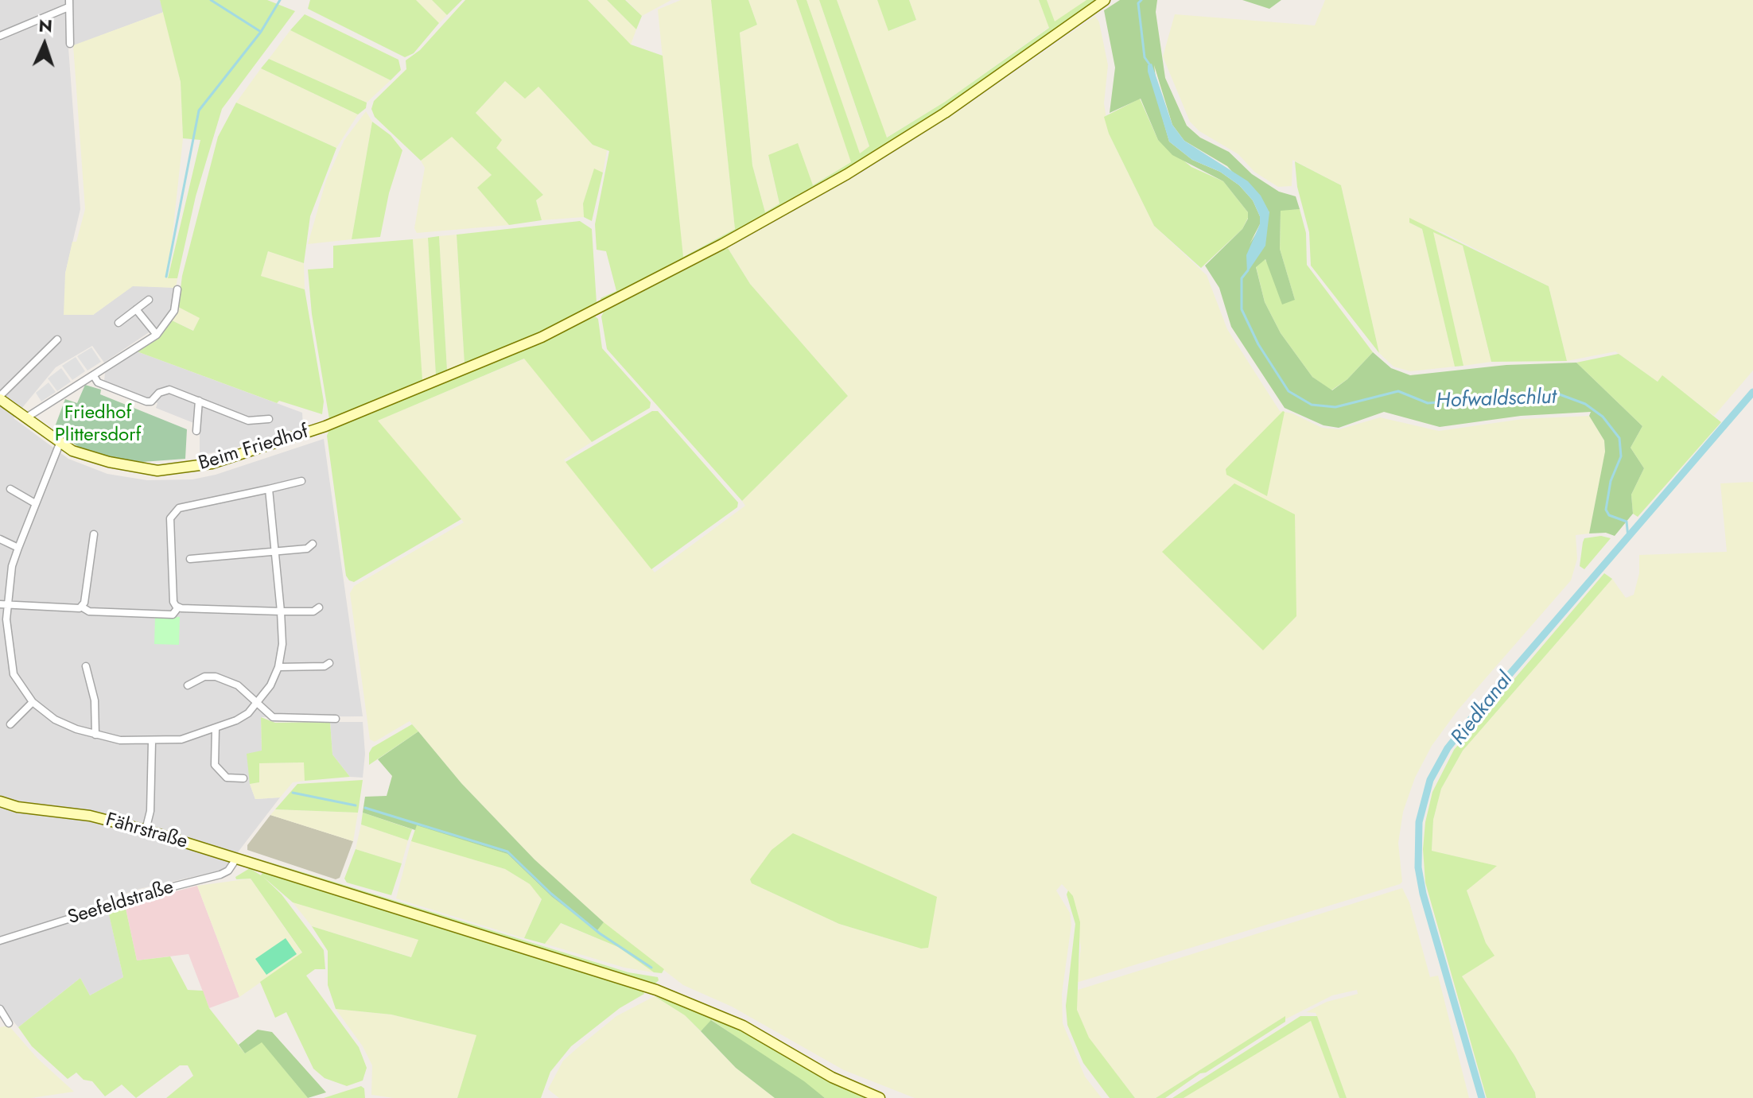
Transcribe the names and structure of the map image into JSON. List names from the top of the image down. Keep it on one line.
{"streets":{"main road":["Beim Friedhof","Fährstraße"],"street":["Seefeldstraße"]},"crossings":[["Fährstraße","Seefeldstraße"]],"water":["Hofwaldschlut","Riedkanal"],"parks":["Friedhof Plittersdorf"],"north":"top"}
